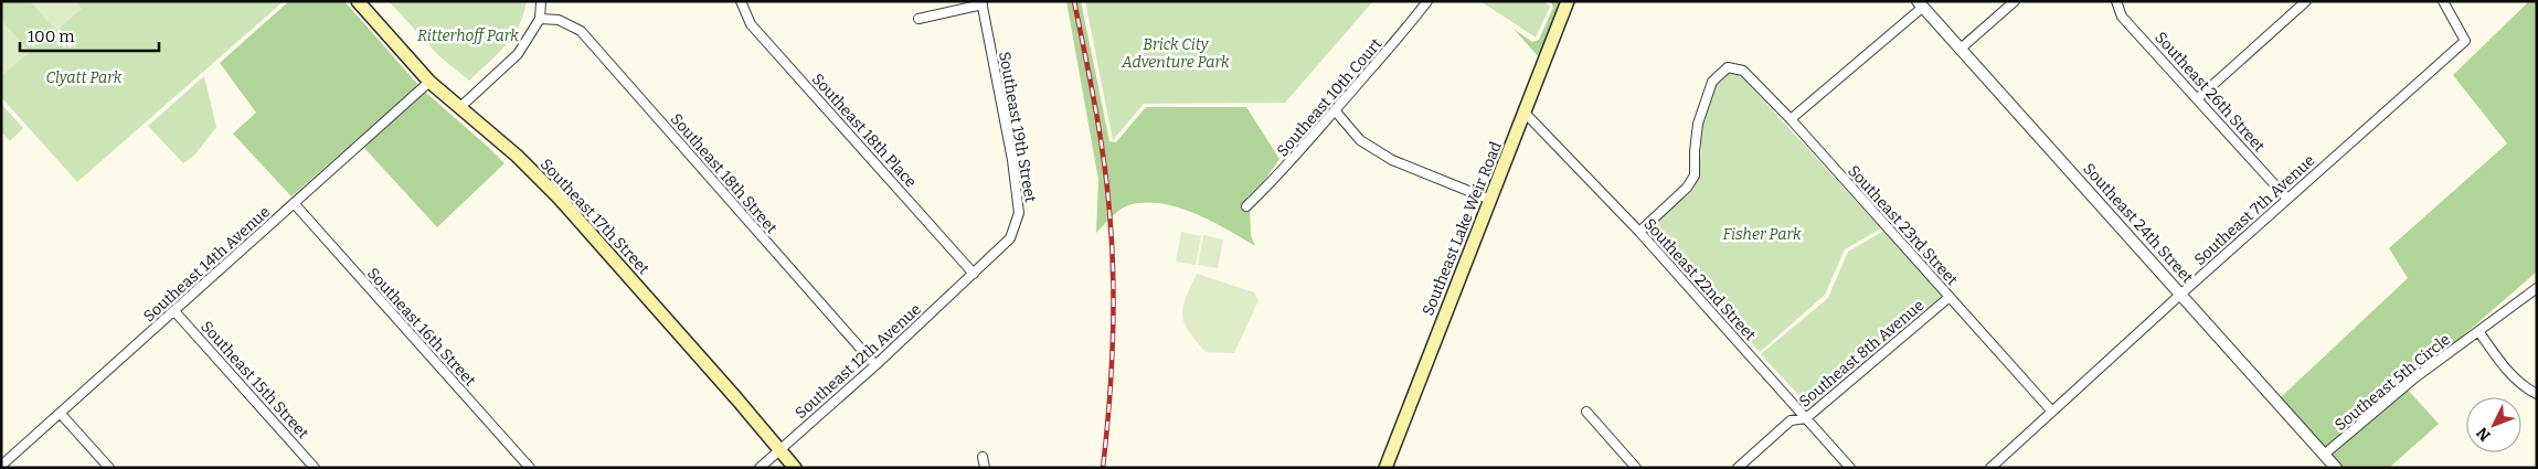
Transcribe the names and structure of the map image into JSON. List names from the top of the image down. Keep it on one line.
{"streets":{"main road":["Southeast 17th Street","Southeast Lake Weir Road"],"street":["Southeast 26th Street","Southeast 10th Court","Southeast 19th Street","Southeast 18th Place","Southeast 18th Street","Southeast 7th Avenue","Southeast 24th Street","Southeast 23rd Street","Southeast 14th Avenue","Southeast 22nd Street","Southeast 16th Street","Southeast 8th Avenue","Southeast 12th Avenue","Southeast 15th Street","Southeast 5th Circle"]},"crossings":[["Southeast 26th Street","Southeast 7th Avenue"],["Southeast 19th Street","Southeast 18th Place"],["Southeast 19th Street","Southeast 12th Avenue"],["Southeast 18th Place","Southeast 12th Avenue"],["Southeast 18th Street","Southeast 12th Avenue"],["Southeast 7th Avenue","Southeast 24th Street"],["Southeast 7th Avenue","Southeast 23rd Street"],["Southeast 17th Street","Southeast 14th Avenue"],["Southeast 17th Street","Southeast 12th Avenue"],["Southeast 24th Street","Southeast 5th Circle"],["Southeast 23rd Street","Southeast 22nd Street"],["Southeast 23rd Street","Southeast 8th Avenue"],["Southeast Lake Weir Road","Southeast 22nd Street"],["Southeast 14th Avenue","Southeast 16th Street"],["Southeast 14th Avenue","Southeast 15th Street"],["Southeast 22nd Street","Southeast 8th Avenue"]],"parks":["Ritterhoff Park","Brick City Adventure Park","Clyatt Park","Fisher Park"],"scale_bar":"100 m","north":"bottom left"}
